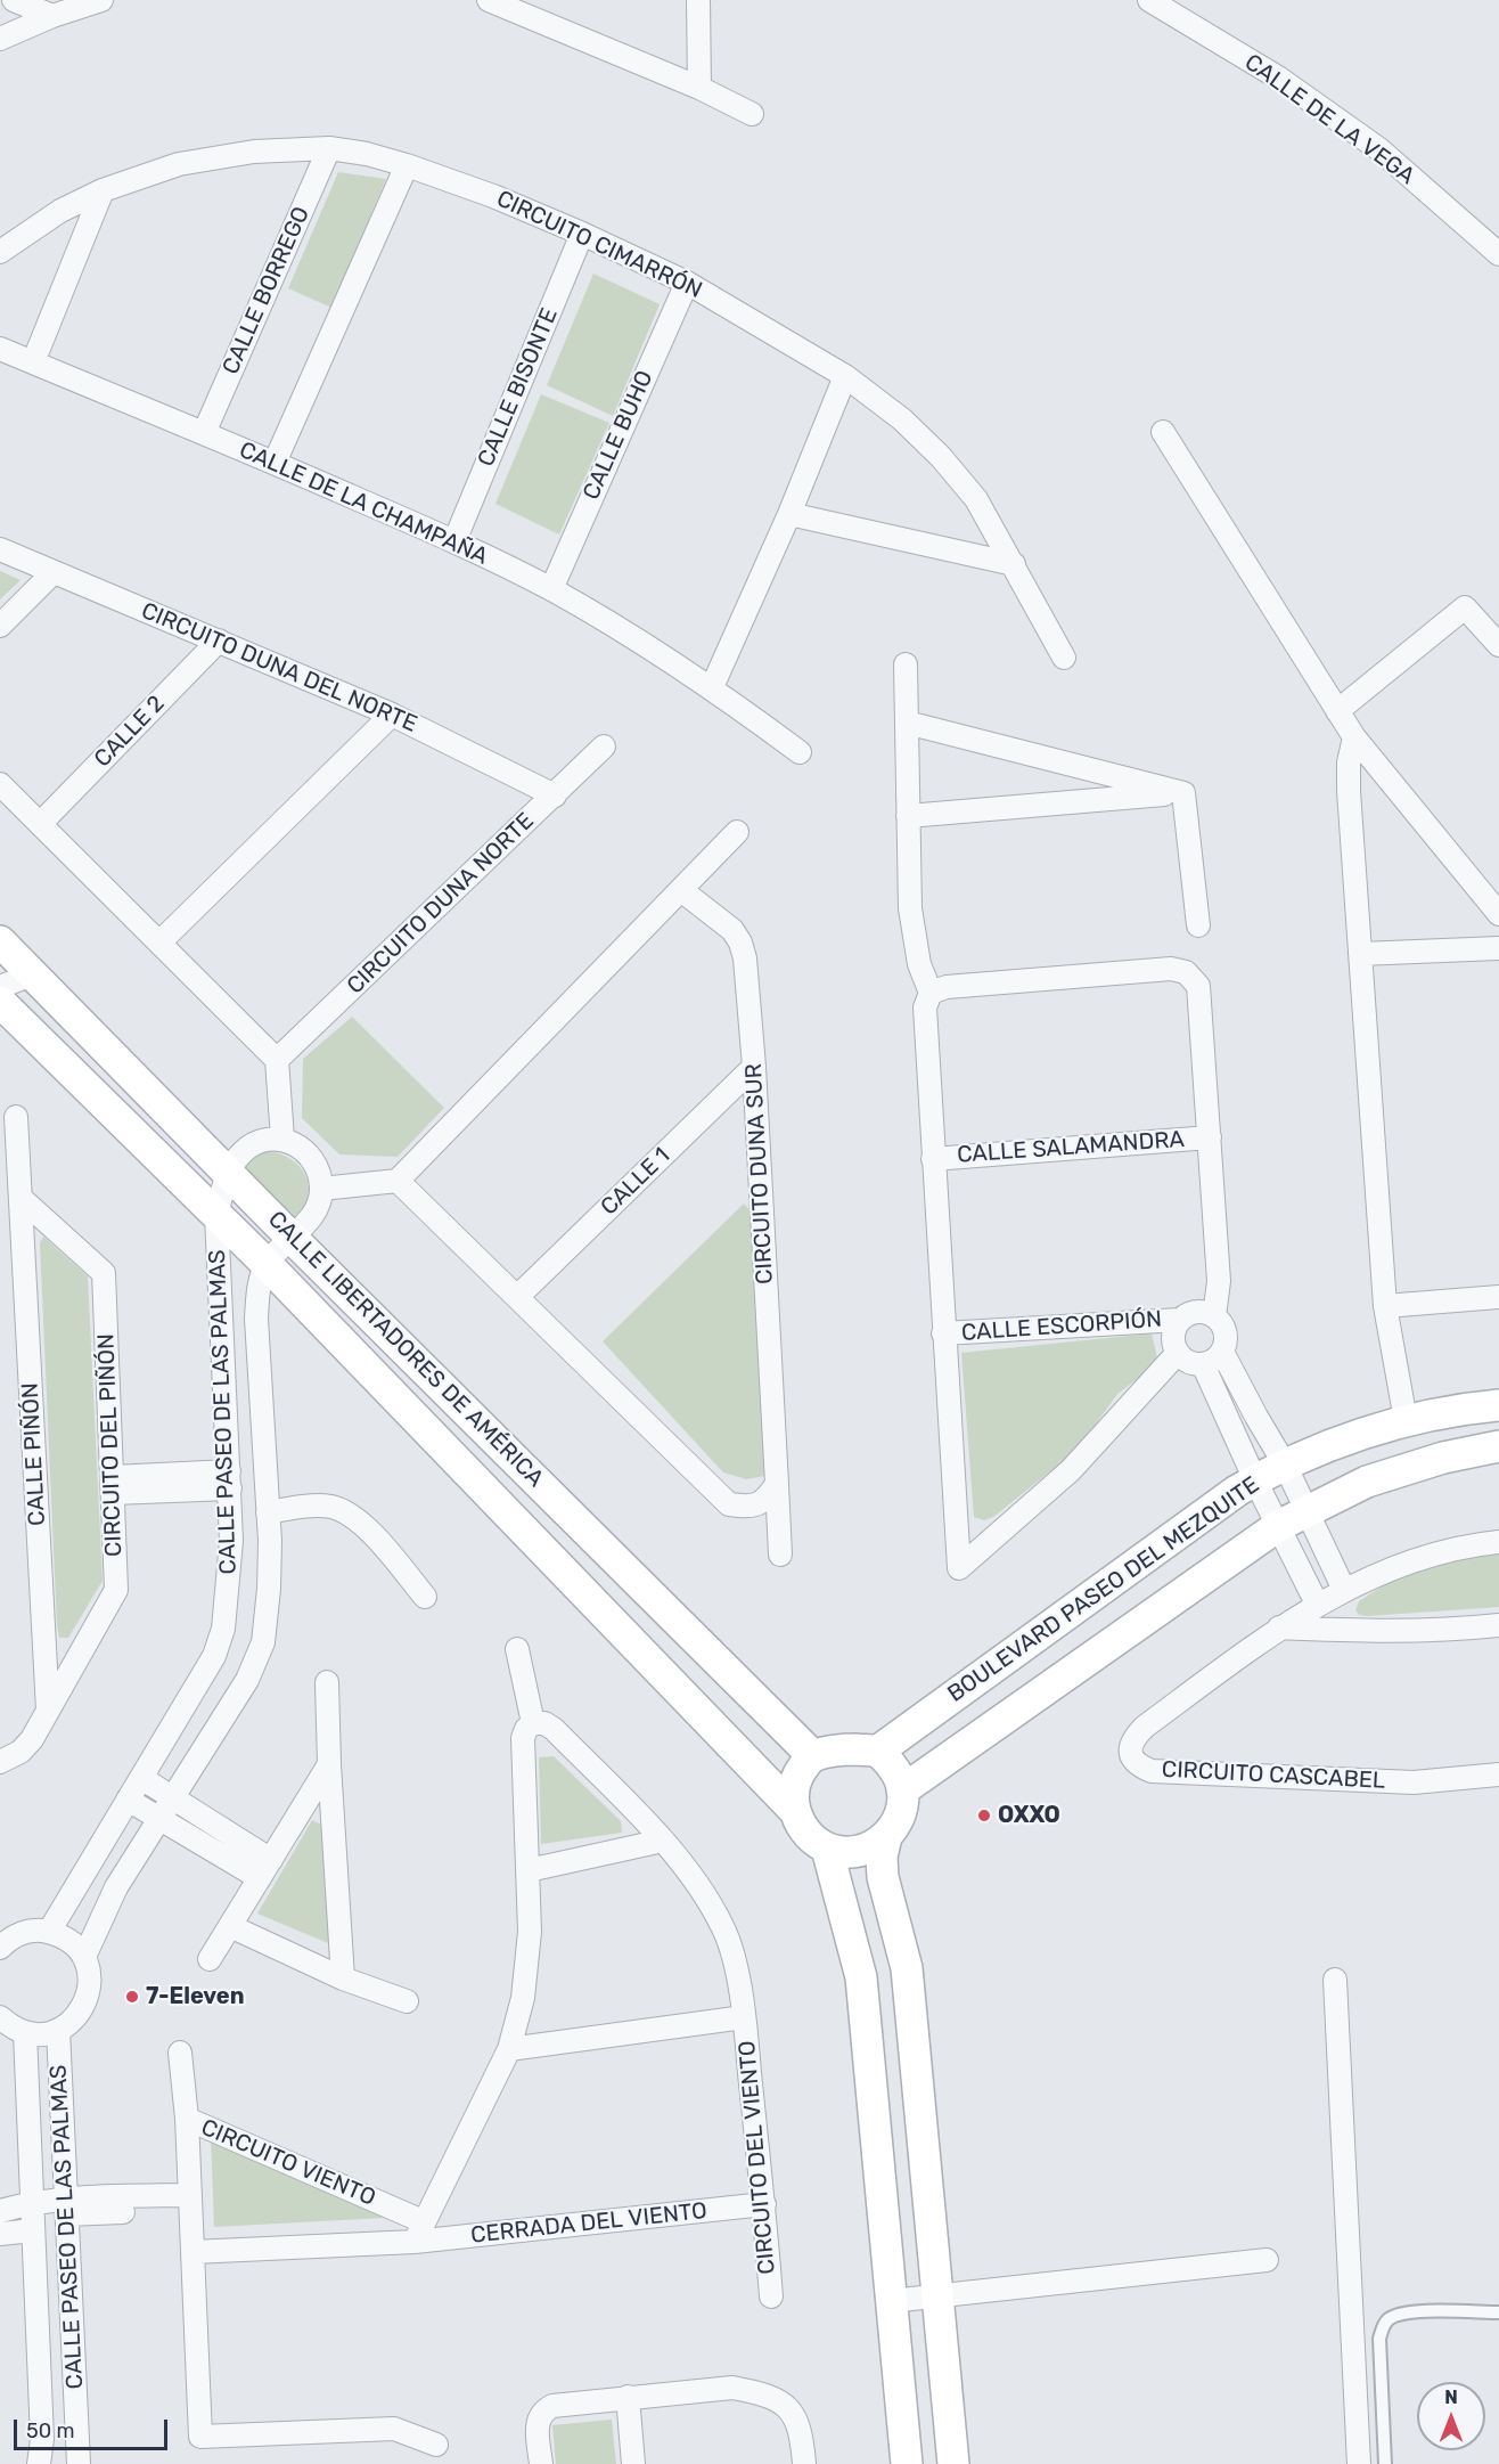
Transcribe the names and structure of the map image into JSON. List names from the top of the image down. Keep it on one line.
{"streets":{"street":["CALLE DE LA VEGA","CIRCUITO CIMARRÓN","CALLE BORREGO","CALLE BISONTE","CALLE BUHO","CALLE DE LA CHAMPAÑA","CIRCUITO DUNA DEL NORTE","CALLE 2","CIRCUITO DUNA NORTE","CALLE SALAMANDRA","CIRCUITO DUNA SUR","CALLE 1","CALLE ESCORPIÓN","CALLE LIBERTADORES DE AMÉRICA","CALLE PASEO DE LAS PALMAS","CIRCUITO DEL PIÑÓN","CALLE PIÑÓN","BOULEVARD PASEO DEL MEZQUITE","CIRCUITO CASCABEL","CIRCUITO DEL VIENTO","CIRCUITO VIENTO","CERRADA DEL VIENTO"]},"crossings":[["CIRCUITO CIMARRÓN","CALLE BORREGO"],["CIRCUITO CIMARRÓN","CALLE BISONTE"],["CIRCUITO CIMARRÓN","CALLE BUHO"],["CALLE BORREGO","CALLE DE LA CHAMPAÑA"],["CALLE BISONTE","CALLE DE LA CHAMPAÑA"],["CALLE BUHO","CALLE DE LA CHAMPAÑA"],["CIRCUITO DUNA DEL NORTE","CALLE 2"],["CIRCUITO DUNA DEL NORTE","CIRCUITO DUNA NORTE"],["CIRCUITO DUNA SUR","CALLE 1"],["CALLE LIBERTADORES DE AMÉRICA","CALLE PASEO DE LAS PALMAS"],["CALLE LIBERTADORES DE AMÉRICA","BOULEVARD PASEO DEL MEZQUITE"],["CIRCUITO DEL PIÑÓN","CALLE PIÑÓN"],["CIRCUITO DEL VIENTO","CERRADA DEL VIENTO"],["CIRCUITO VIENTO","CERRADA DEL VIENTO"]],"places":["OXXO","7-Eleven"],"scale_bar":"50 m","north":"top"}
